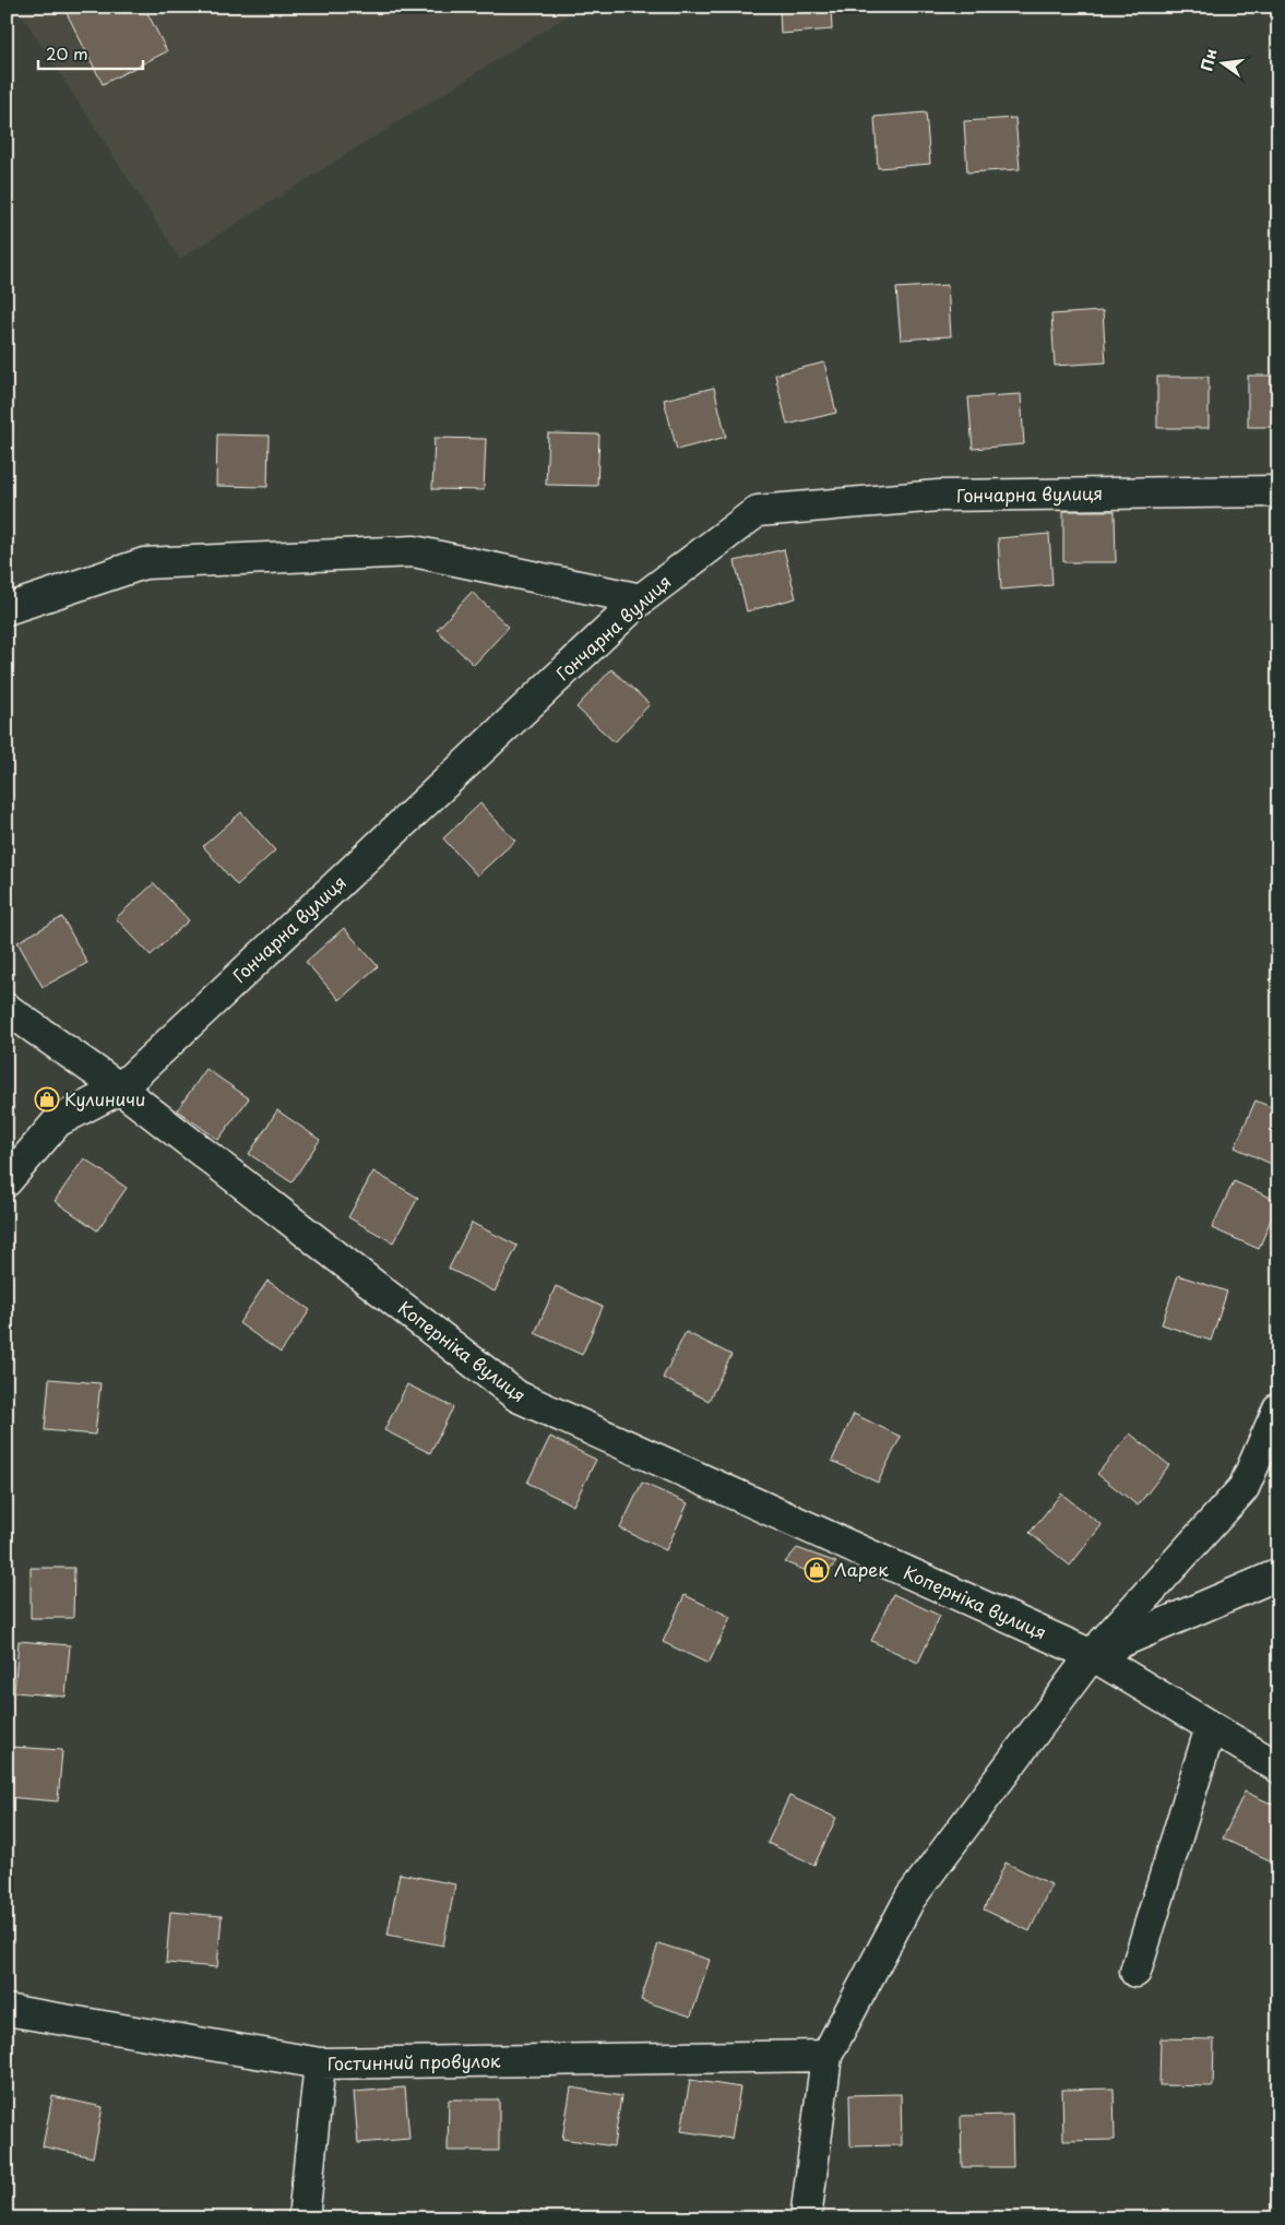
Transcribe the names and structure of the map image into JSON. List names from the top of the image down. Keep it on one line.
{"streets":{"street":["Гончарна вулиця","Коперніка вулиця","Гостинний провулок"]},"crossings":[["Гончарна вулиця","Коперніка вулиця"]],"places":{"shop":["Кулиничи","Ларек"]},"scale_bar":"20 m","north":"left"}
